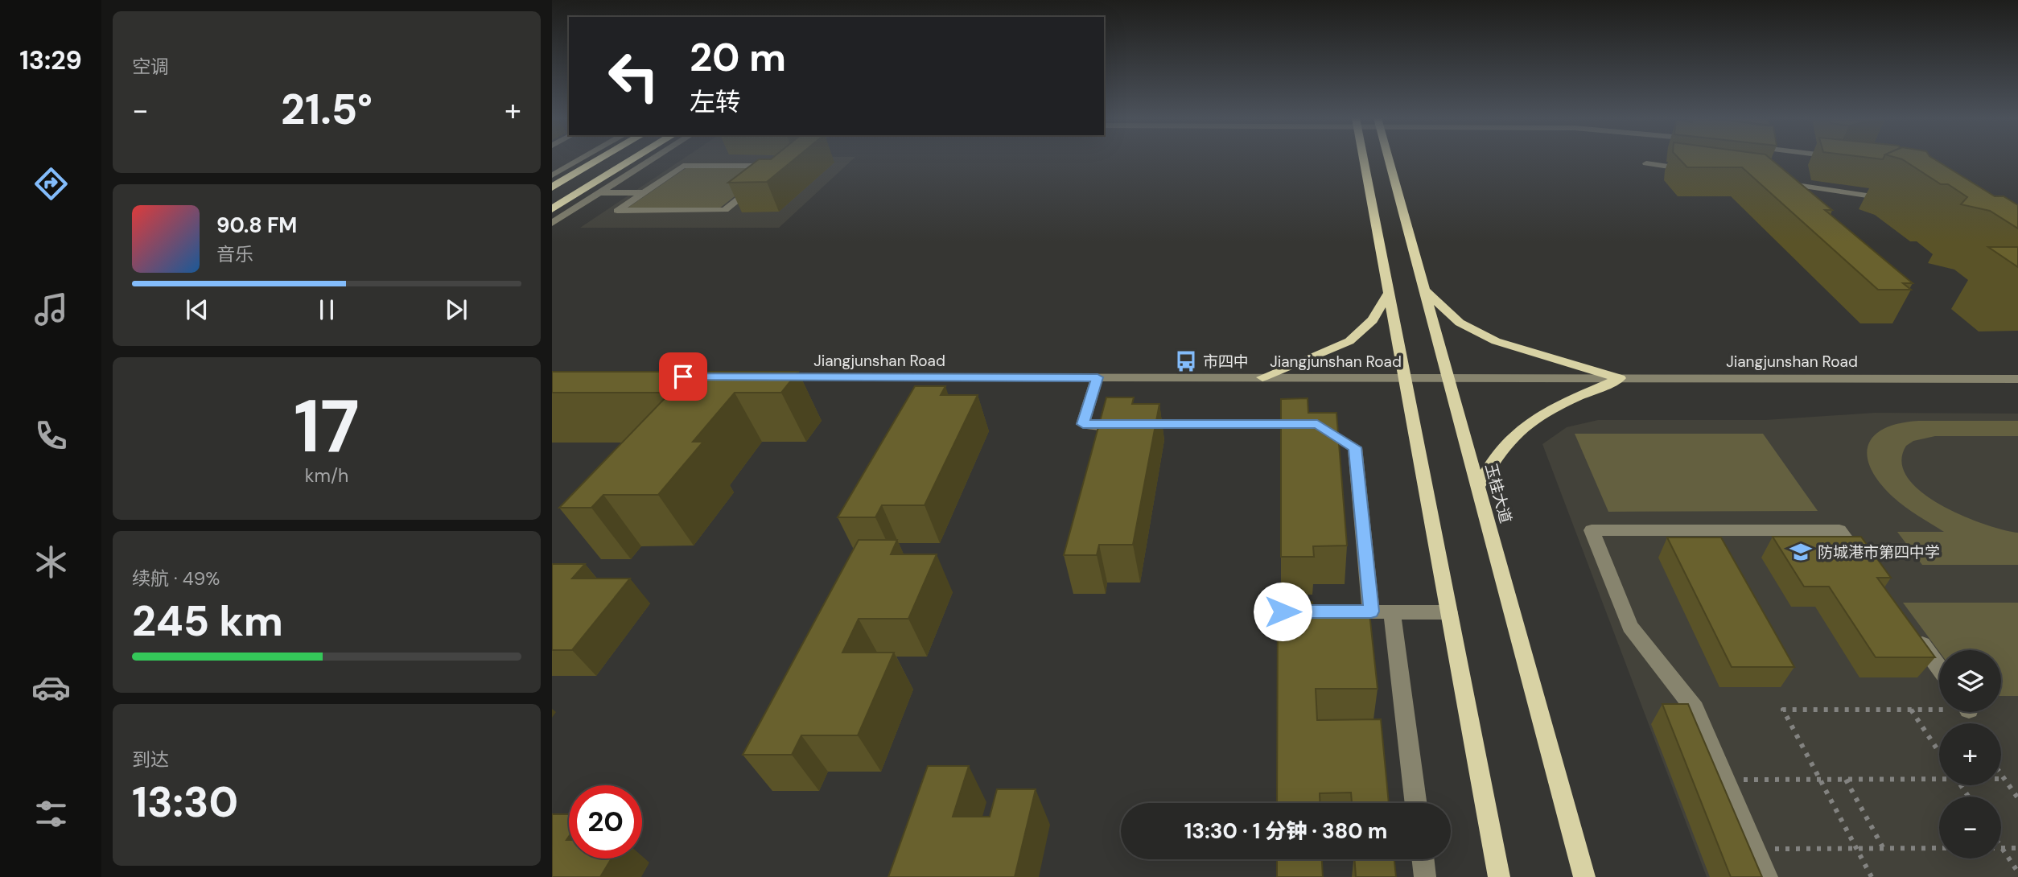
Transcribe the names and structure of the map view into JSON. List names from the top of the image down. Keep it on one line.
{"streets":{"main road":["玉桂大道"],"street":["Jiangjunshan Road"]},"crossings":[["Jiangjunshan Road","玉桂大道"]],"places":{"bus stop":["市四中"],"school or university":["防城港市第四中学"]},"page":{"tabs":"13:29","tile":["空调",["17","km/h"],["续航 · 49%","245 km"],["到达","13:30"]],"turn":["20 m","左转"],"heat":["−","21.5°","+"],"song":["90.8 FM","音乐"],"map_buttons":["+","−"],"limit":"20","trip":"13:30 · 1 分钟 · 380 m"}}
